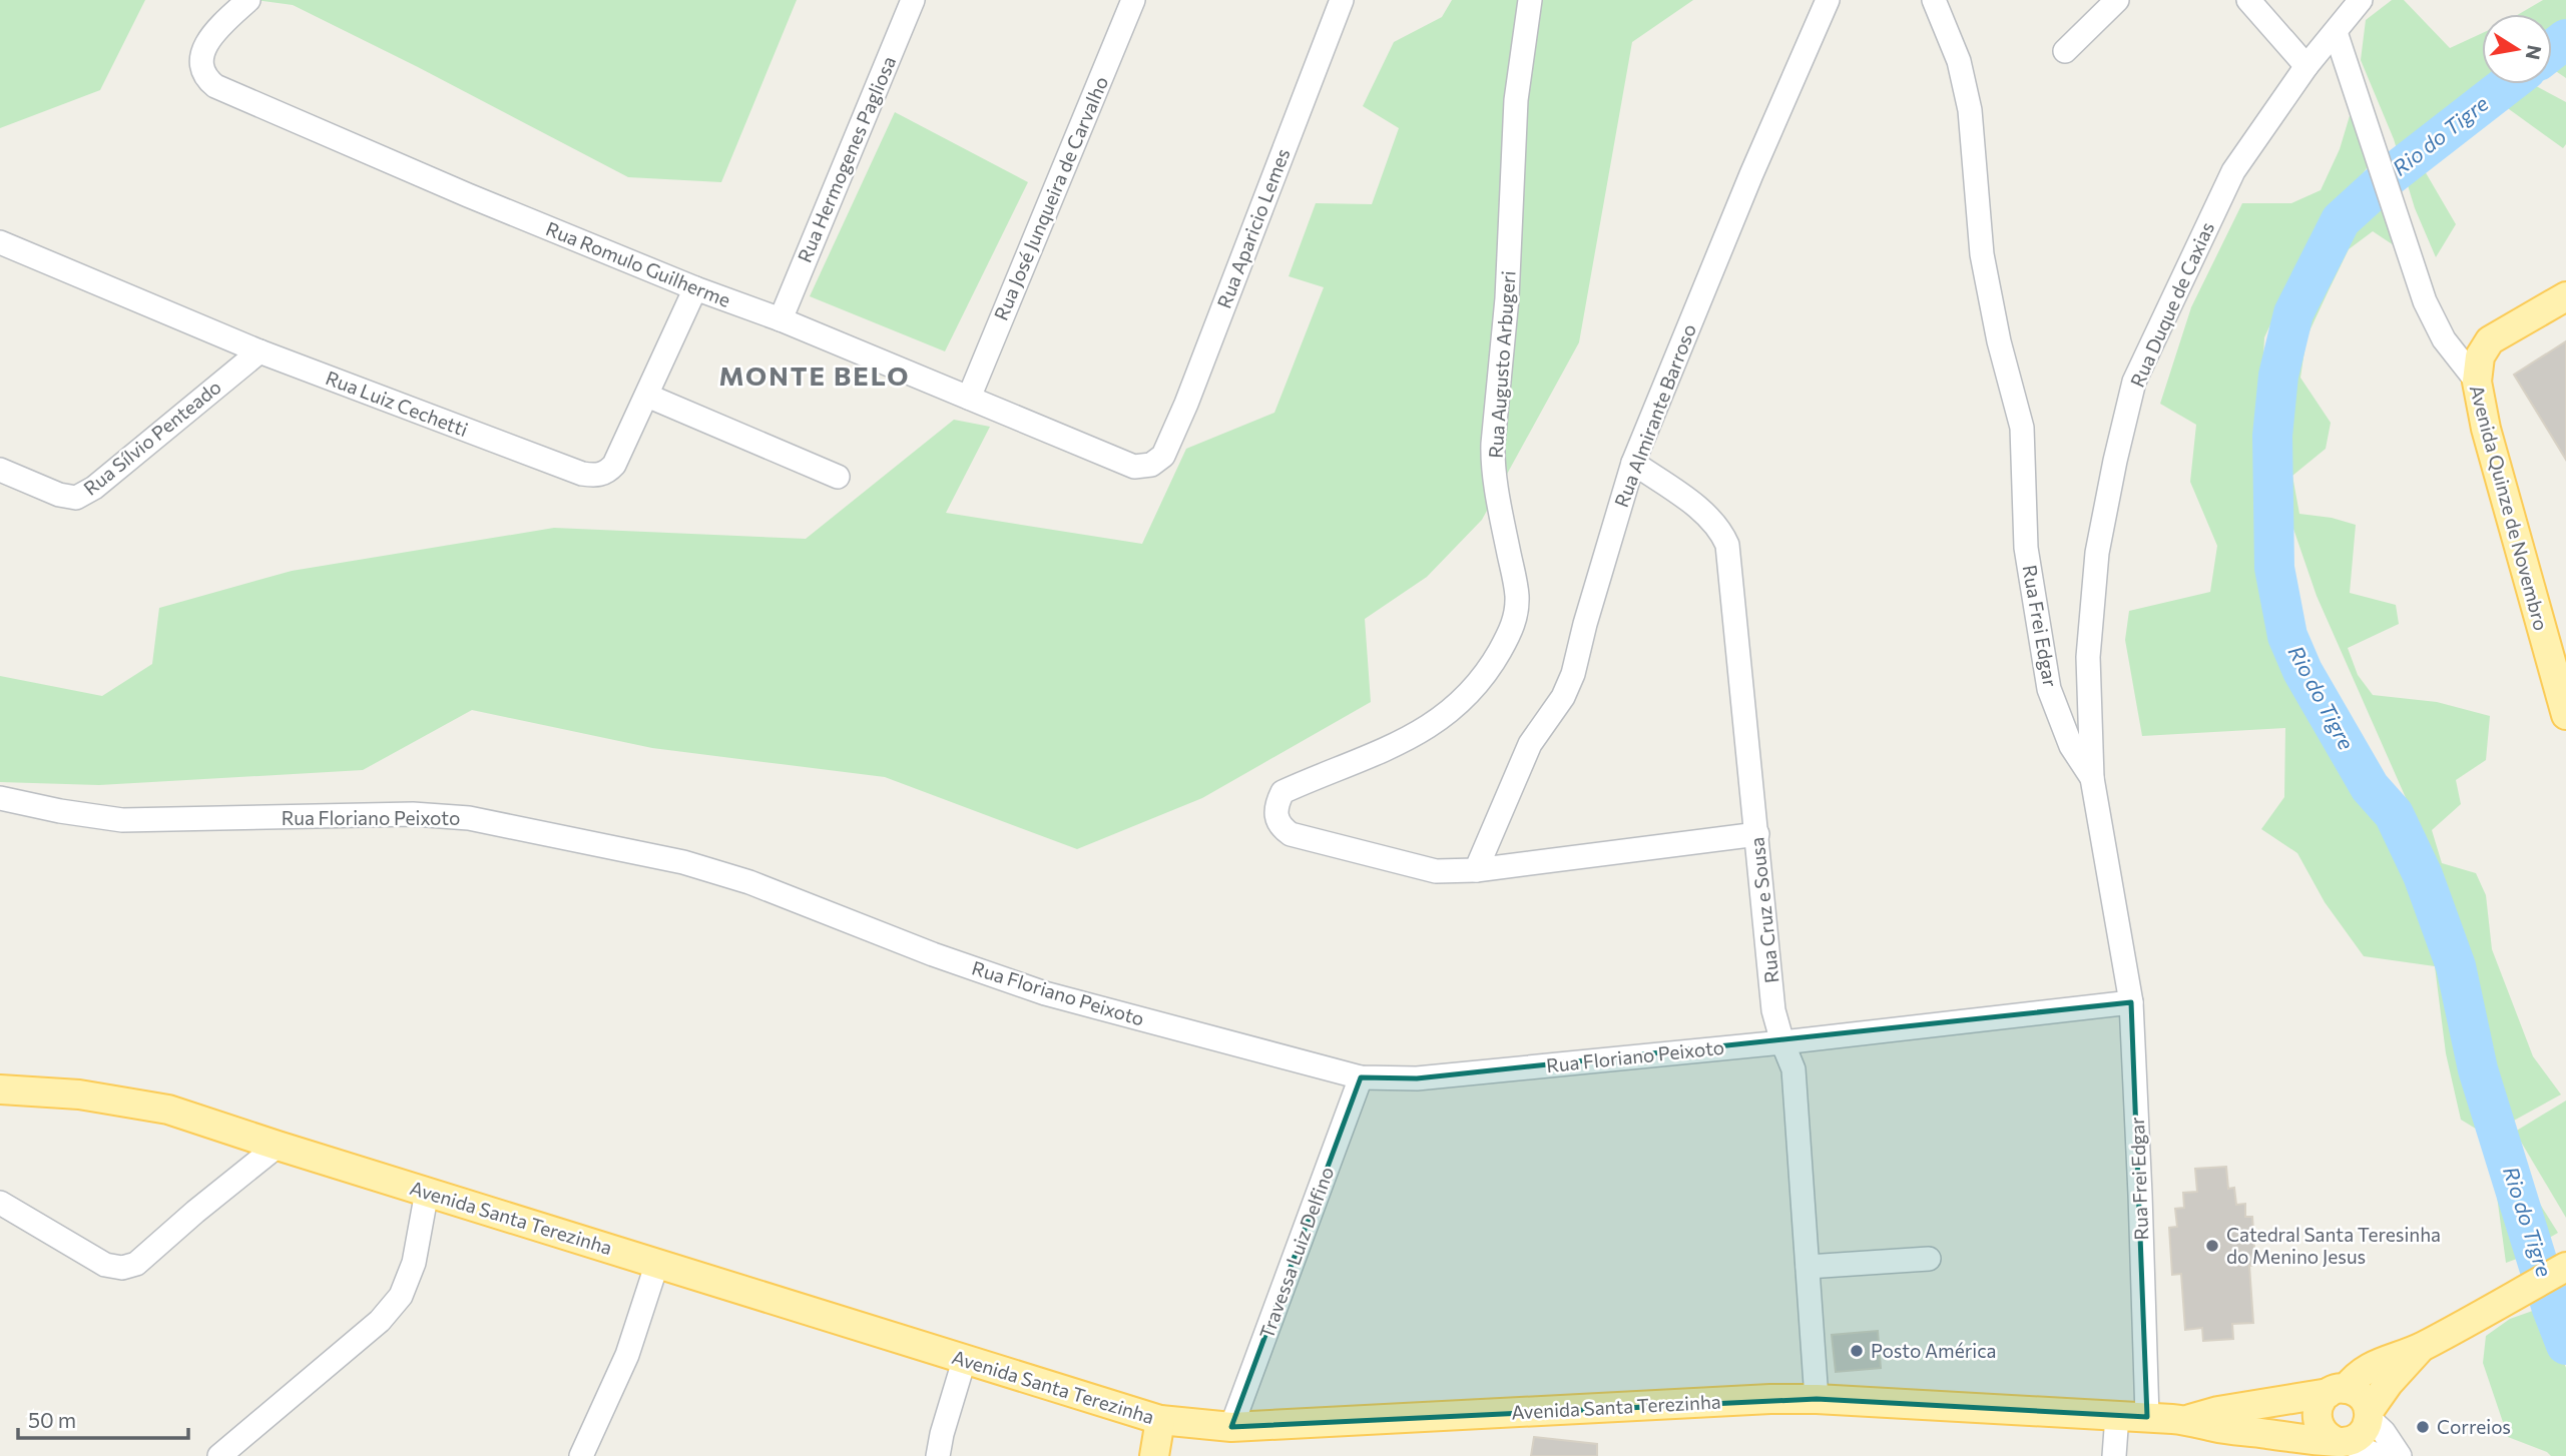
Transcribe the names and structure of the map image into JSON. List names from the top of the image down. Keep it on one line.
{"streets":{"main road":["Avenida Quinze de Novembro","Avenida Santa Terezinha"],"street":["Rua Hermogenes Pagliosa","Rua José Junqueira de Carvalho","Rua Aparicio Lemes","Rua Romulo Guilherme","Rua Duque de Caxias","Rua Augusto Arbugeri","Rua Luiz Cechetti","Rua Almirante Barroso","Rua Sílvio Penteado","Rua Frei Edgar","Rua Floriano Peixoto","Rua Cruz e Sousa","Travessa Luiz Delfino"]},"crossings":[["Rua Hermogenes Pagliosa","Rua Romulo Guilherme"],["Rua José Junqueira de Carvalho","Rua Romulo Guilherme"],["Rua Aparicio Lemes","Rua Romulo Guilherme"],["Rua Romulo Guilherme","Rua Luiz Cechetti"],["Rua Duque de Caxias","Avenida Quinze de Novembro"],["Rua Duque de Caxias","Rua Frei Edgar"],["Rua Augusto Arbugeri","Rua Almirante Barroso"],["Rua Augusto Arbugeri","Rua Cruz e Sousa"],["Rua Luiz Cechetti","Rua Sílvio Penteado"],["Rua Almirante Barroso","Rua Cruz e Sousa"],["Rua Frei Edgar","Rua Floriano Peixoto"],["Rua Frei Edgar","Avenida Santa Terezinha"],["Rua Floriano Peixoto","Rua Cruz e Sousa"],["Rua Floriano Peixoto","Travessa Luiz Delfino"],["Rua Cruz e Sousa","Avenida Santa Terezinha"],["Avenida Santa Terezinha","Travessa Luiz Delfino"]],"districts":["MONTE BELO"],"water":["Rio do Tigre"],"places":["Catedral Santa Teresinha do Menino Jesus","Posto América","Correios"],"scale_bar":"50 m","north":"right"}
